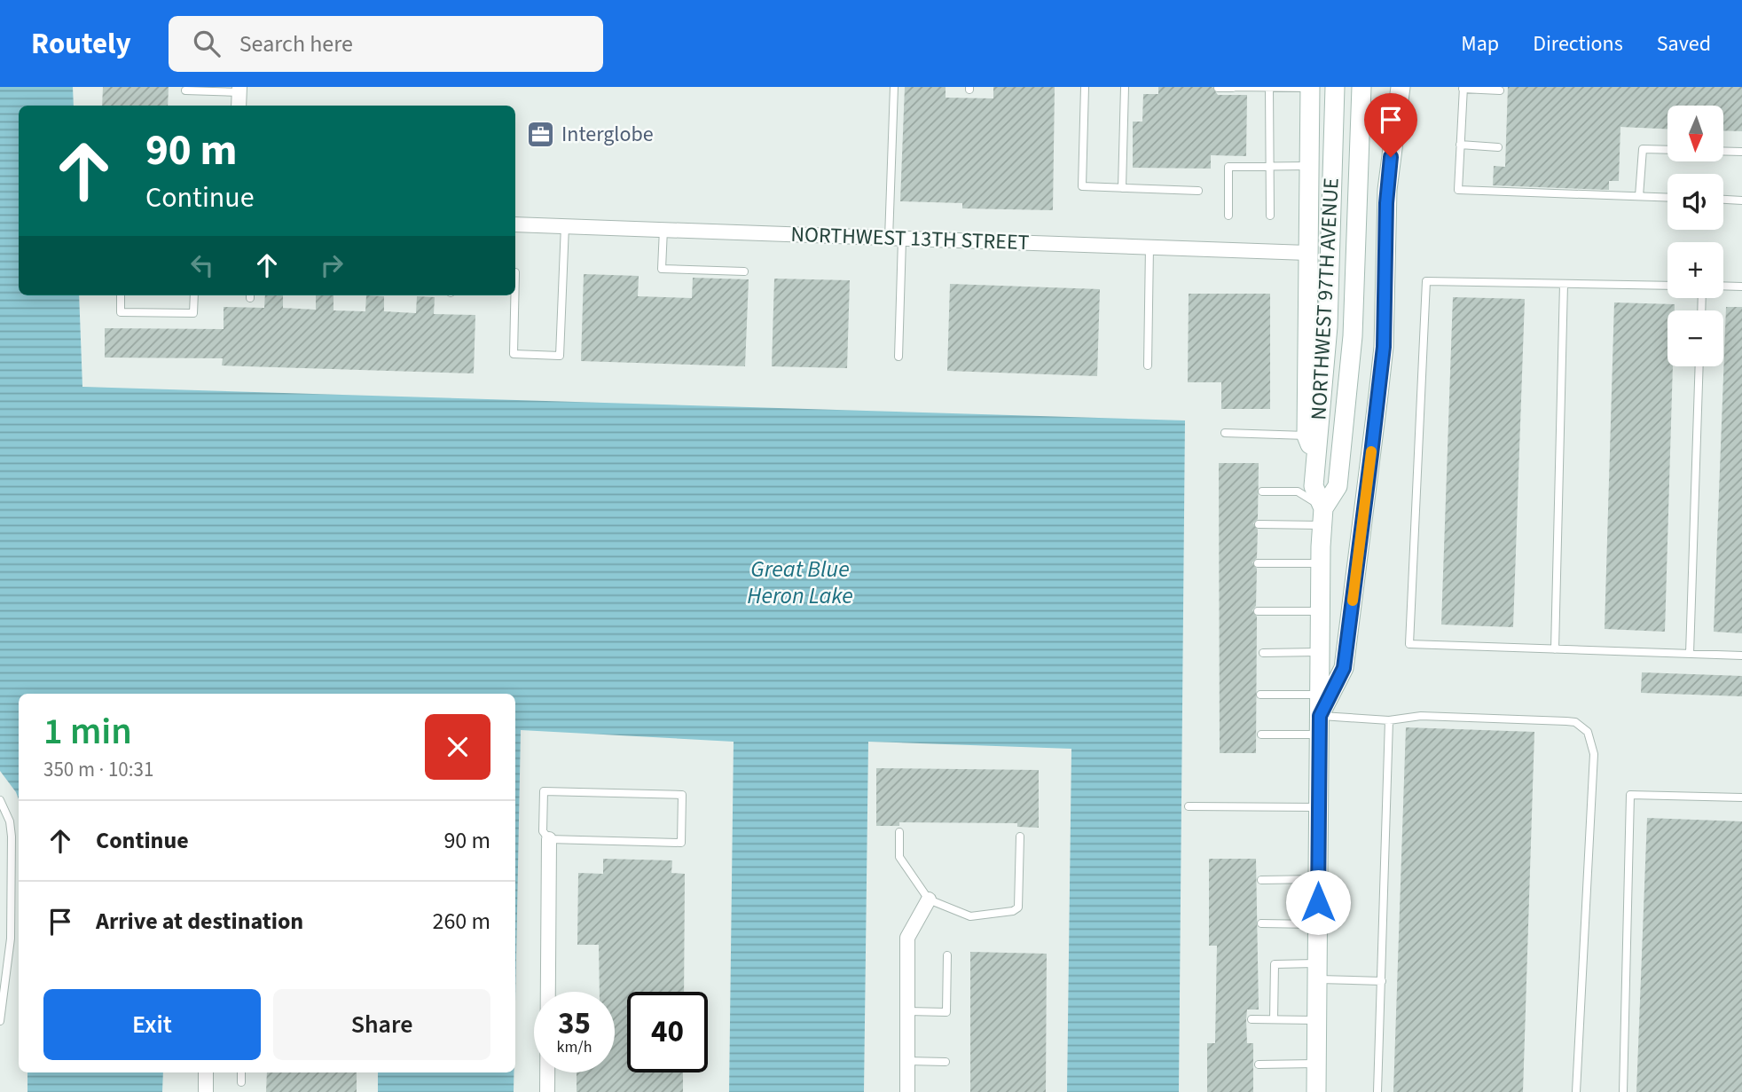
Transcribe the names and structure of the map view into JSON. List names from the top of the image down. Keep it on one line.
{"streets":{"street":["NORTHWEST 13TH STREET","NORTHWEST 97TH AVENUE"]},"water":["Great Blue Heron Lake"],"places":{"office":["Interglobe"]},"north":"bottom","page":{"header":"Routely","search":"Search here","nav":["Map","Directions","Saved"],"map_buttons":["+","−"],"turn":["90 m","Continue"],"heading":["1 min","350 m · 10:31"],"list":[{"name":"Continue","value":"90 m"},{"name":"Arrive at destination","value":"260 m"}],"buttons":["Exit","Share"],"speed":"35 km/h","limit":"40"}}
